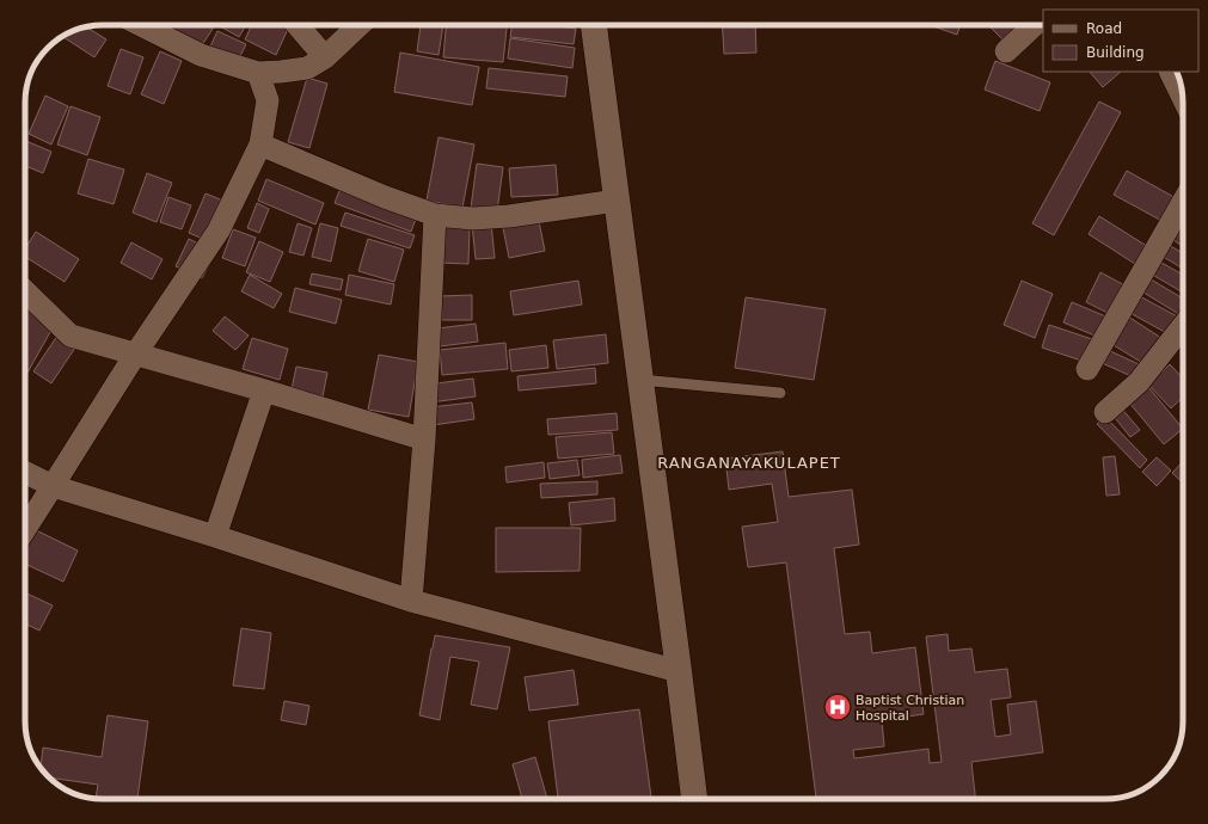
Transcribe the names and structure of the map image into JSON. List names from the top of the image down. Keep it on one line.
{"districts":["RANGANAYAKULAPET"],"places":{"hospital":["Baptist Christian Hospital"]},"legend":["Road","Building"]}
